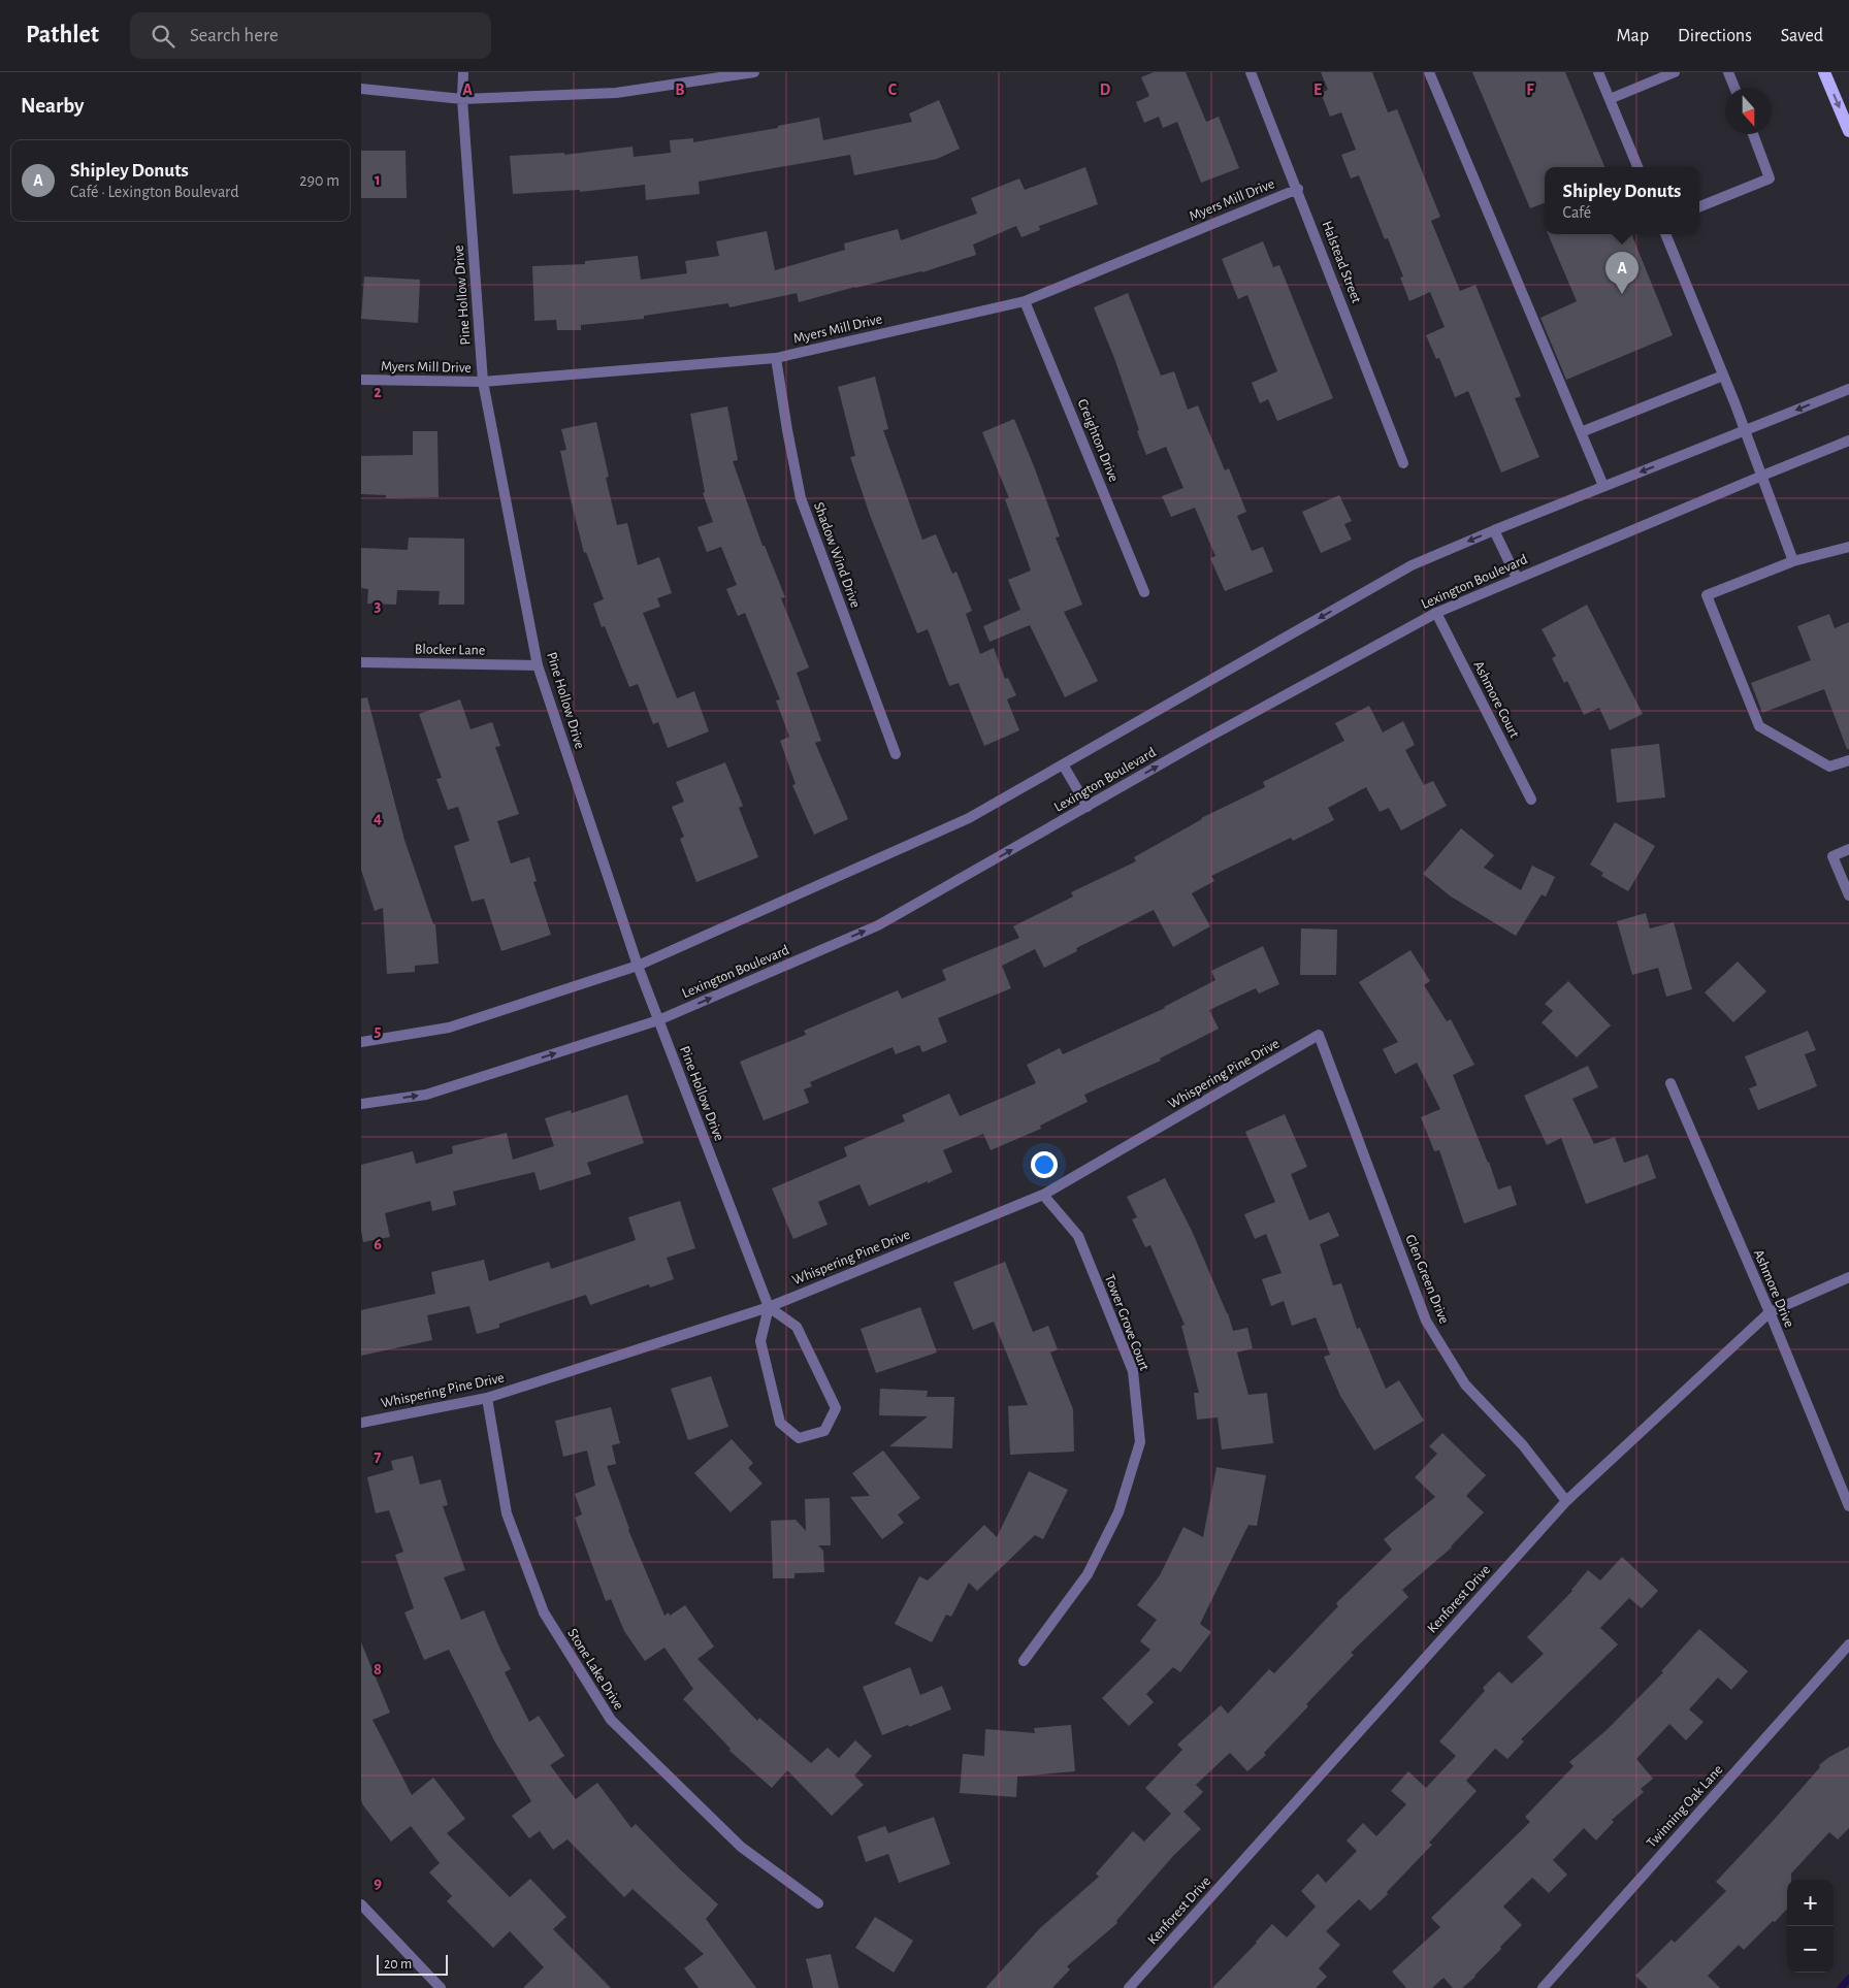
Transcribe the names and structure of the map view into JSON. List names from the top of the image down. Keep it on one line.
{"streets":{"street":["Myers Mill Drive","Halstead Street","Pine Hollow Drive","Creighton Drive","Shadow Wind Drive","Lexington Boulevard","Blocker Lane","Ashmore Court","Whispering Pine Drive","Glen Green Drive","Ashmore Drive","Tower Grove Court","Kenforest Drive","Stone Lake Drive","Twinning Oak Lane"]},"crossings":[["Myers Mill Drive","Halstead Street"],["Myers Mill Drive","Pine Hollow Drive"],["Myers Mill Drive","Creighton Drive"],["Myers Mill Drive","Shadow Wind Drive"],["Pine Hollow Drive","Lexington Boulevard"],["Pine Hollow Drive","Blocker Lane"],["Pine Hollow Drive","Whispering Pine Drive"],["Lexington Boulevard","Ashmore Court"],["Whispering Pine Drive","Glen Green Drive"],["Whispering Pine Drive","Tower Grove Court"],["Whispering Pine Drive","Stone Lake Drive"],["Glen Green Drive","Kenforest Drive"],["Ashmore Drive","Kenforest Drive"]],"scale_bar":"20 m","north":"bottom","page":{"header":"Pathlet","search":"Search here","nav":["Map","Directions","Saved"],"heading":"Nearby","list":[{"mark":"A","name":"Shipley Donuts","note":"Café · Lexington Boulevard","value":"290 m"}],"popup":["Shipley Donuts","Café"],"pins":"A","map_buttons":["+","−"],"scale":"20 m"},"grid":{"columns":["A","B","C","D","E","F"],"rows":["1","2","3","4","5","6","7","8","9"]}}
